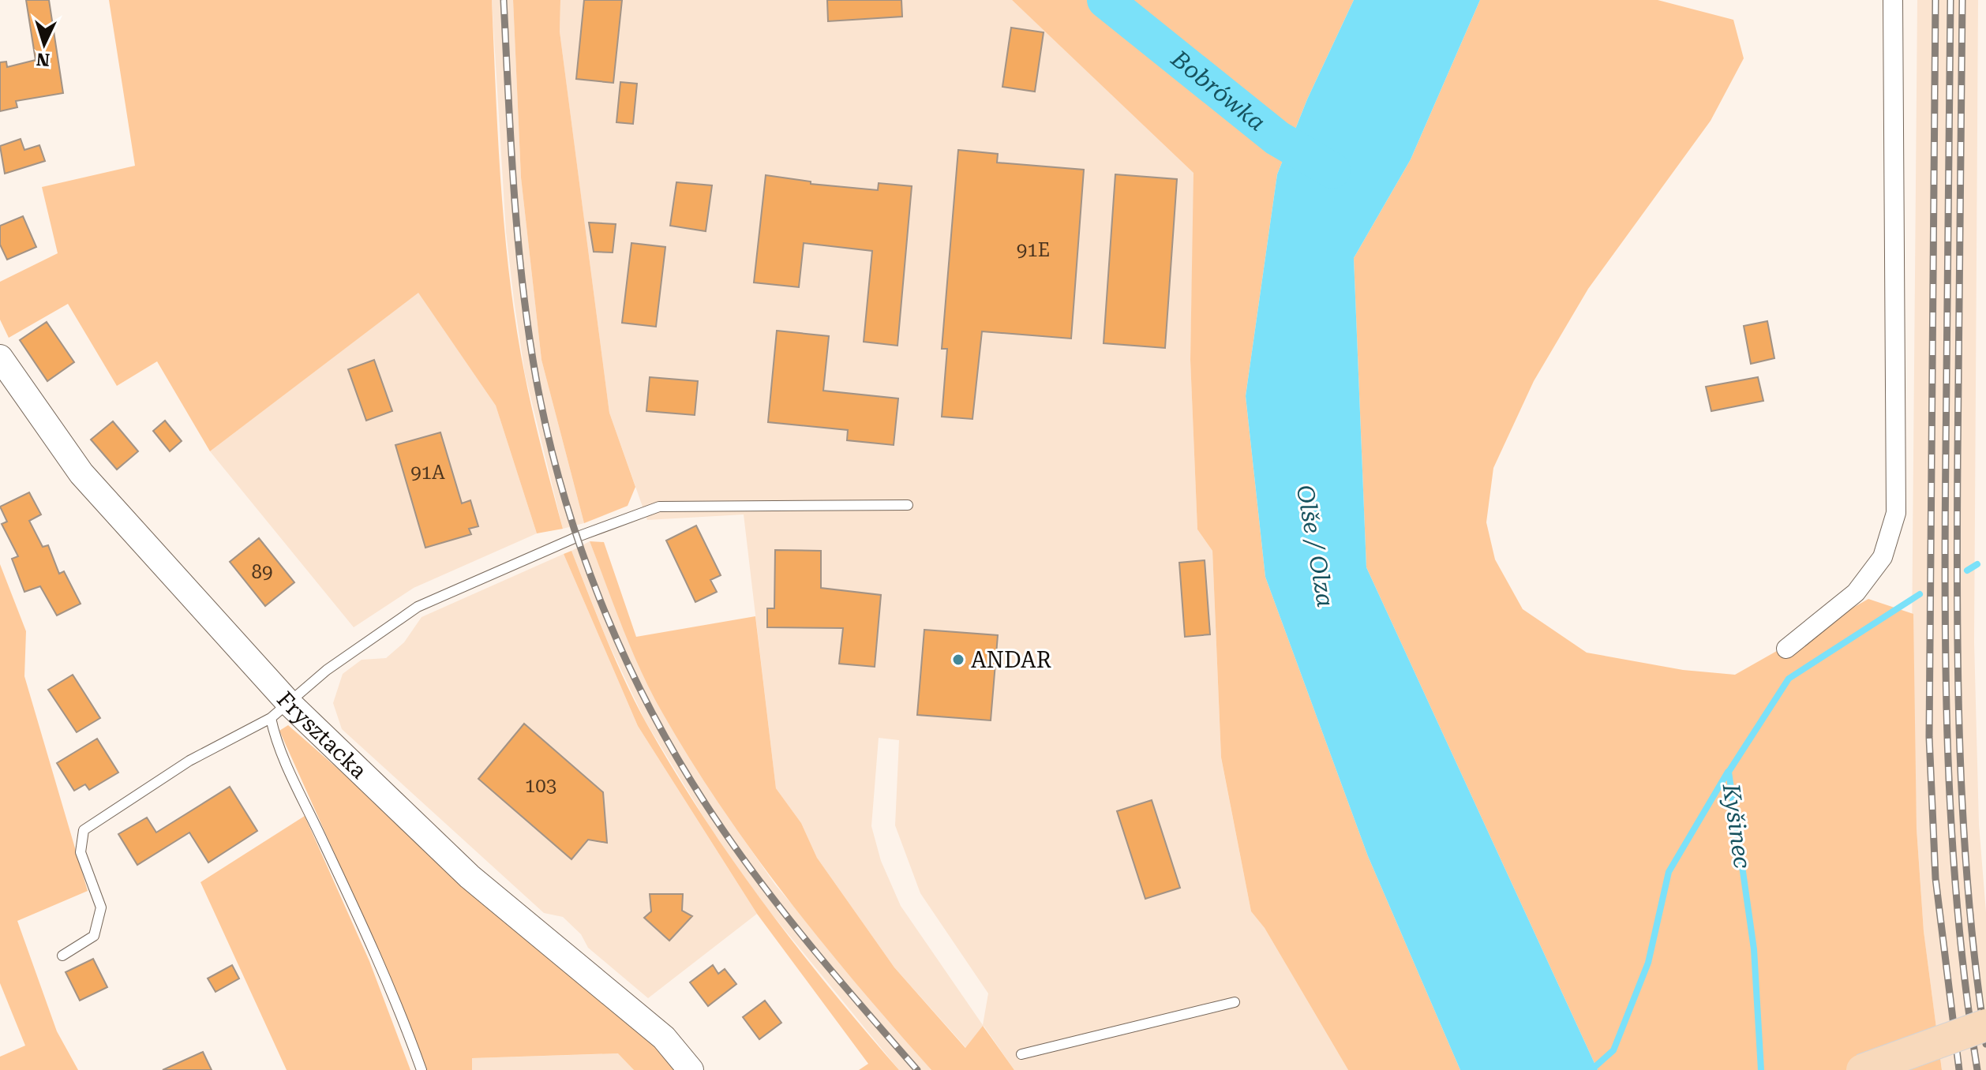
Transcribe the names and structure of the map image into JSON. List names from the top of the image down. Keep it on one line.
{"streets":{"street":["Frysztacka"]},"water":["Bobrówka","Olše / Olza","Kyšinec"],"places":["ANDAR"],"house_numbers":["91E","91A","89","103"],"north":"bottom"}
